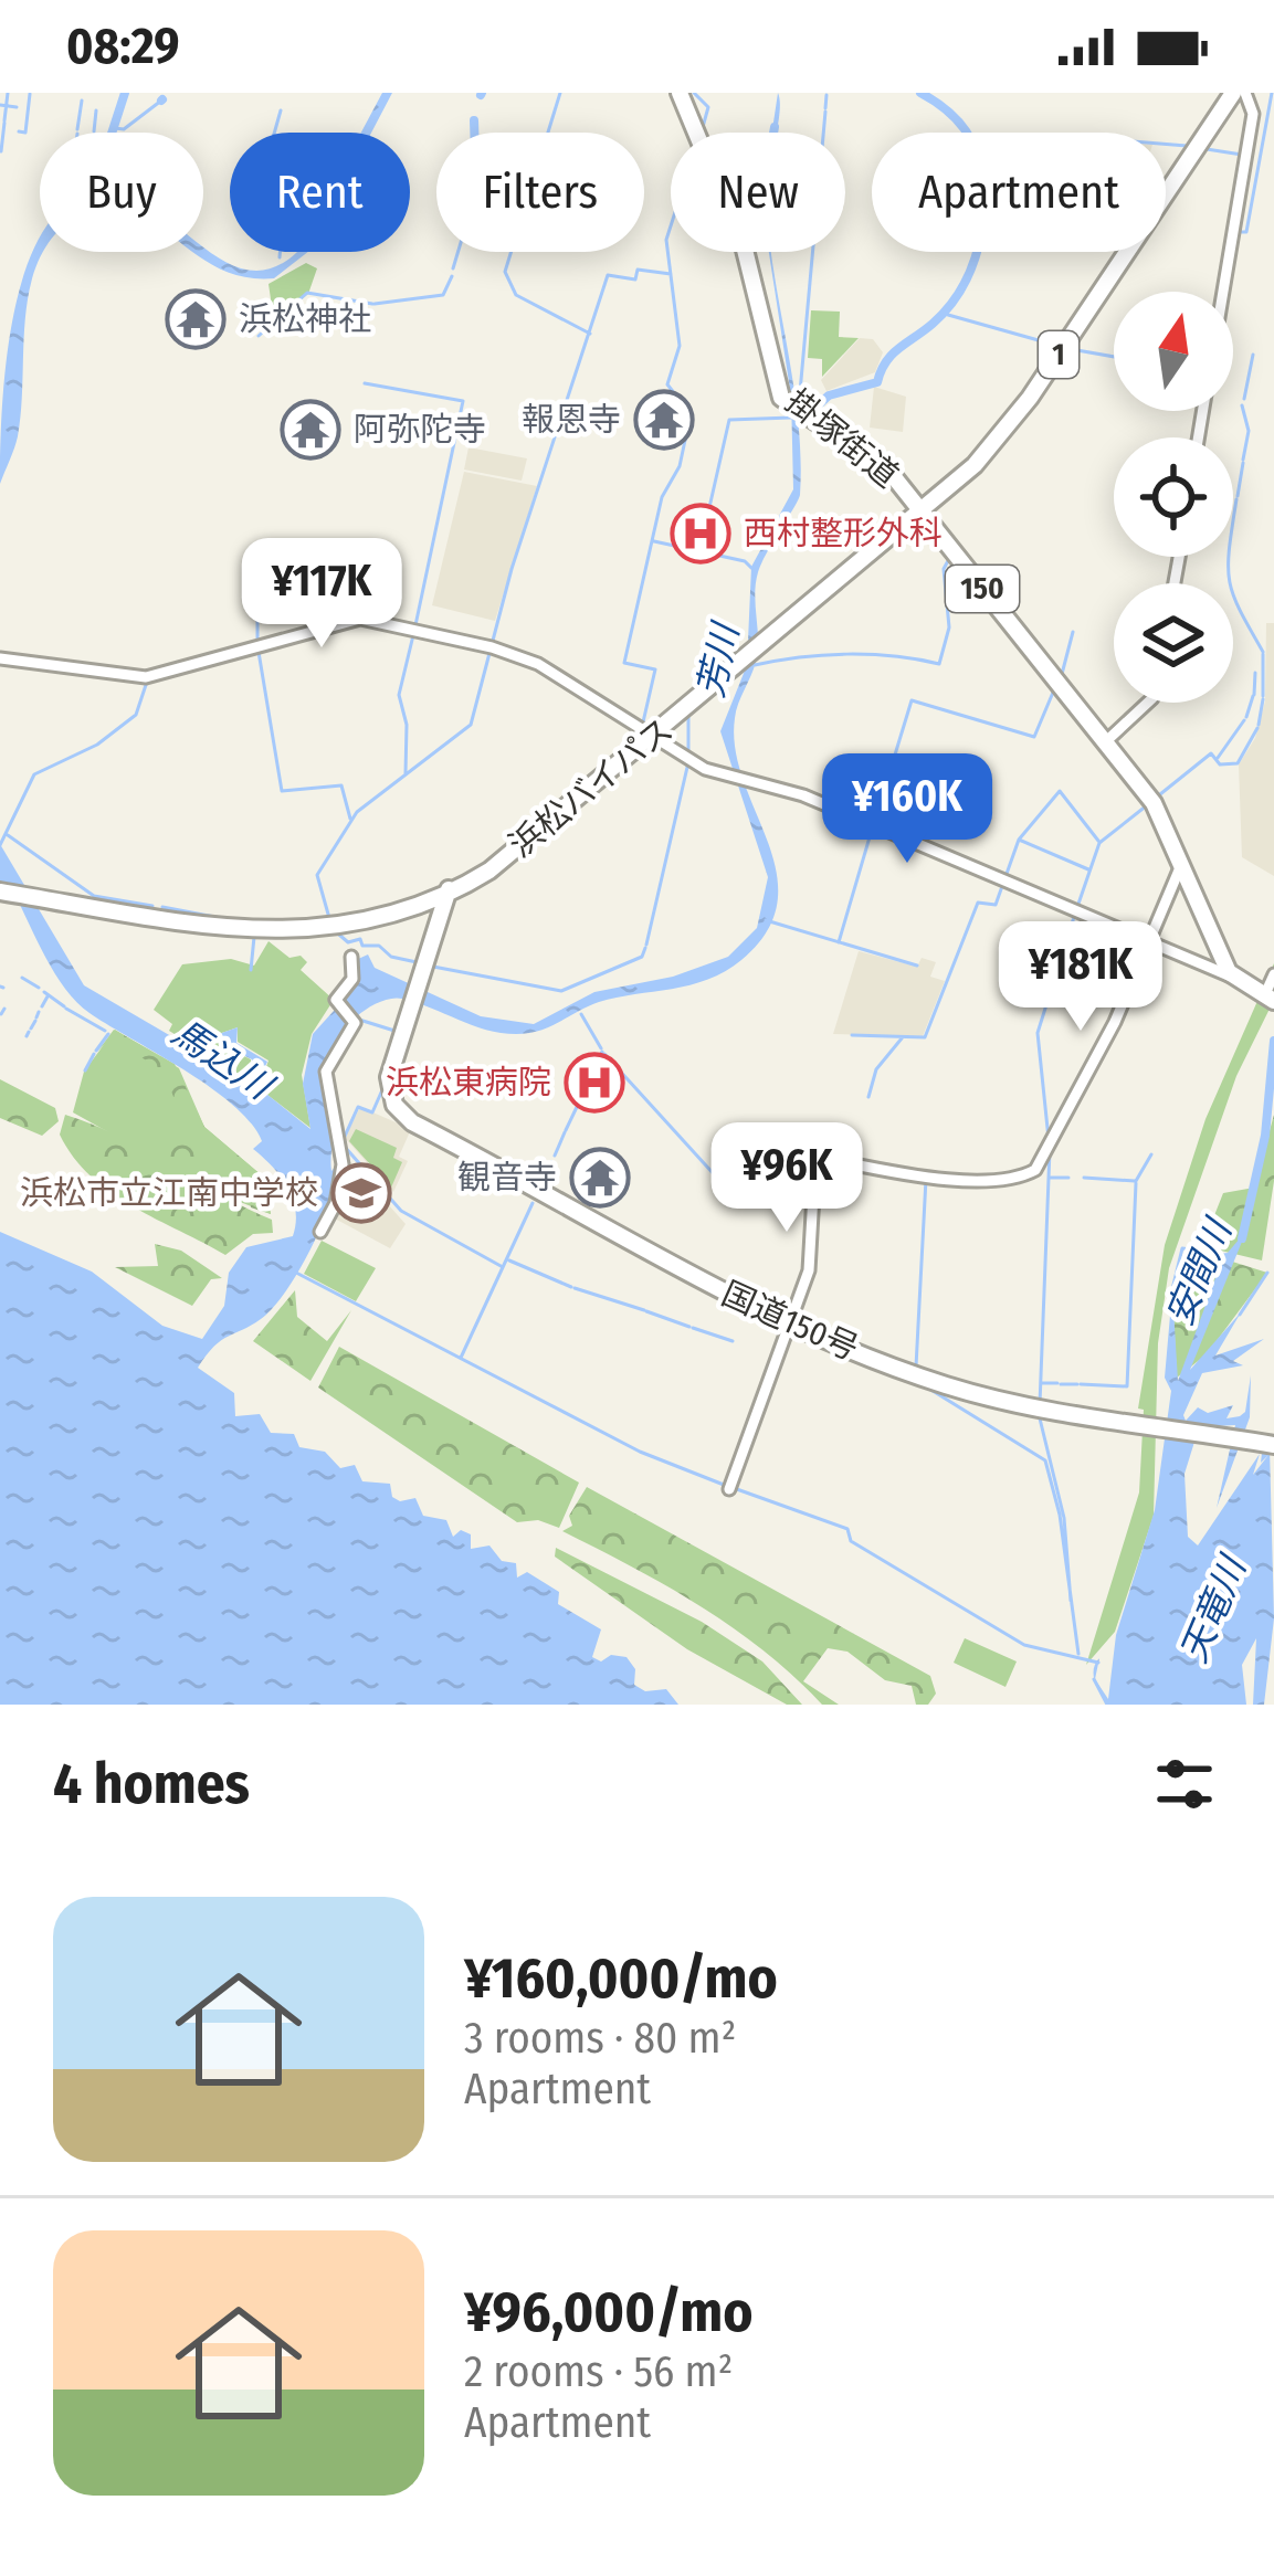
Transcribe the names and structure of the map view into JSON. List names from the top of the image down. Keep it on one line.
{"streets":{"highway":["1","掛塚街道","150","浜松バイパス","国道150号"]},"crossings":[["掛塚街道","浜松バイパス"],["浜松バイパス","国道150号"]],"water":["芳川","馬込川","安間川","天竜川"],"places":{"temple":["浜松神社","報恩寺","阿弥陀寺","観音寺"],"hospital":["西村整形外科","浜松東病院"],"school or university":["浜松市立江南中学校"]},"north":"top","page":{"status":"08:29","chip":["Buy","Rent","Filters","New","Apartment"],"price":["¥117K","¥160K","¥181K","¥96K"],"heading":"4 homes","list":[{"name":"¥160,000/mo","note":"3 rooms · 80 m² · Apartment"},{"name":"¥96,000/mo","note":"2 rooms · 56 m² · Apartment"}]}}
